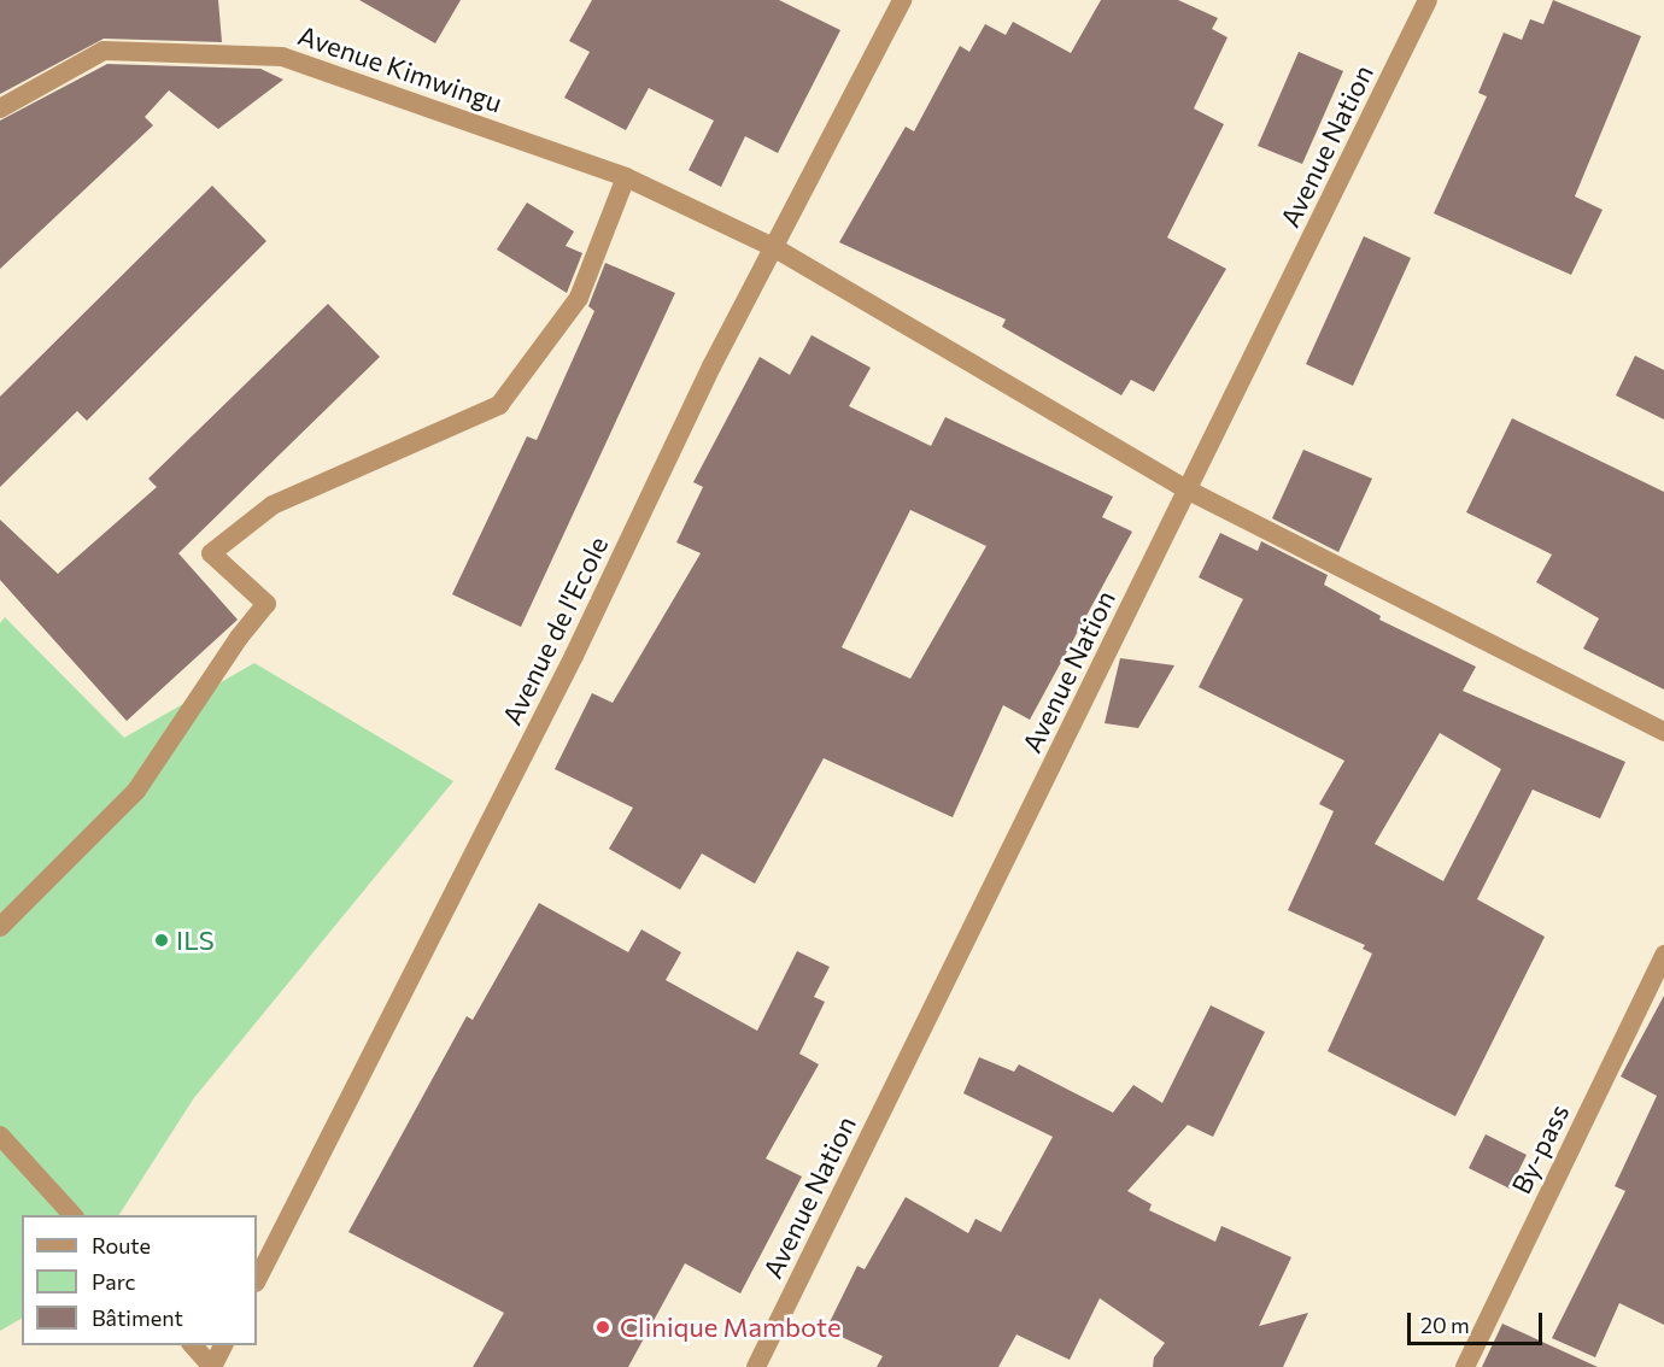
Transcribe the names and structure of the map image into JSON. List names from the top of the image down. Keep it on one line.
{"streets":{"street":["Avenue Kimwingu","Avenue Nation","Avenue de l'Ecole","By-pass"]},"crossings":[["Avenue Kimwingu","Avenue Nation"],["Avenue Kimwingu","Avenue de l'Ecole"]],"places":["ILS","Clinique Mambote"],"legend":["Route","Parc","Bâtiment"],"scale_bar":"20 m"}
